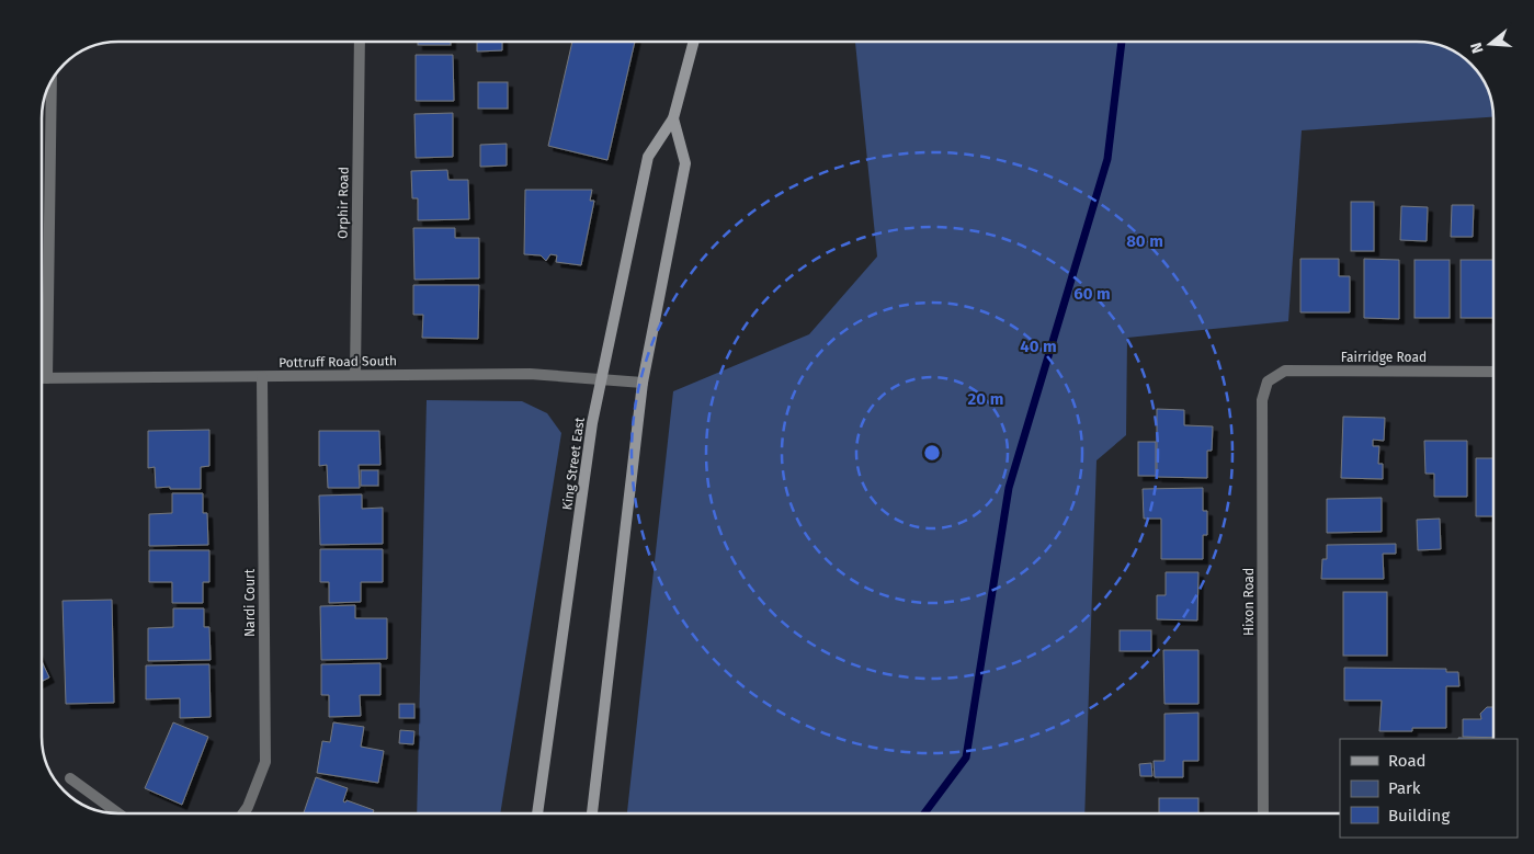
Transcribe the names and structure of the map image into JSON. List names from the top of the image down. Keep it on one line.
{"streets":{"main road":["King Street East"],"street":["Orphir Road","Fairridge Road","Pottruff Road South","Hixon Road","Nardi Court"]},"crossings":[["Orphir Road","Pottruff Road South"],["Fairridge Road","Hixon Road"],["Pottruff Road South","King Street East"],["Pottruff Road South","Nardi Court"]],"legend":["Road","Park","Building"],"north":"left","rings":["80 m","60 m","40 m","20 m"]}
